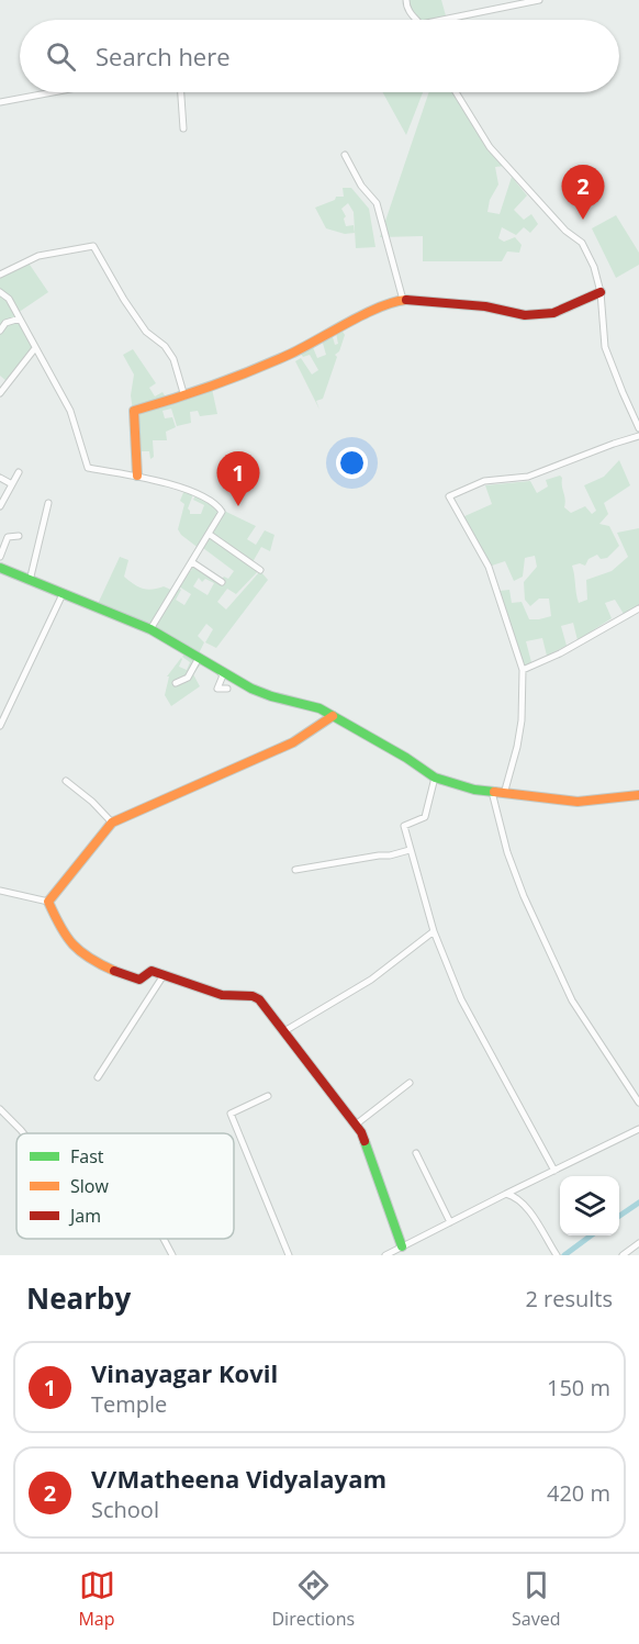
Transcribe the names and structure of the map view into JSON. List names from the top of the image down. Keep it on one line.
{"legend":["Fast","Slow","Jam"],"page":{"search":"Search here","pins":["2","1"],"heading":["Nearby","2 results"],"list":[{"mark":"1","name":"Vinayagar Kovil","note":"Temple","value":"150 m"},{"mark":"2","name":"V/Matheena Vidyalayam","note":"School","value":"420 m"}],"nav":["Map","Directions","Saved"]}}
